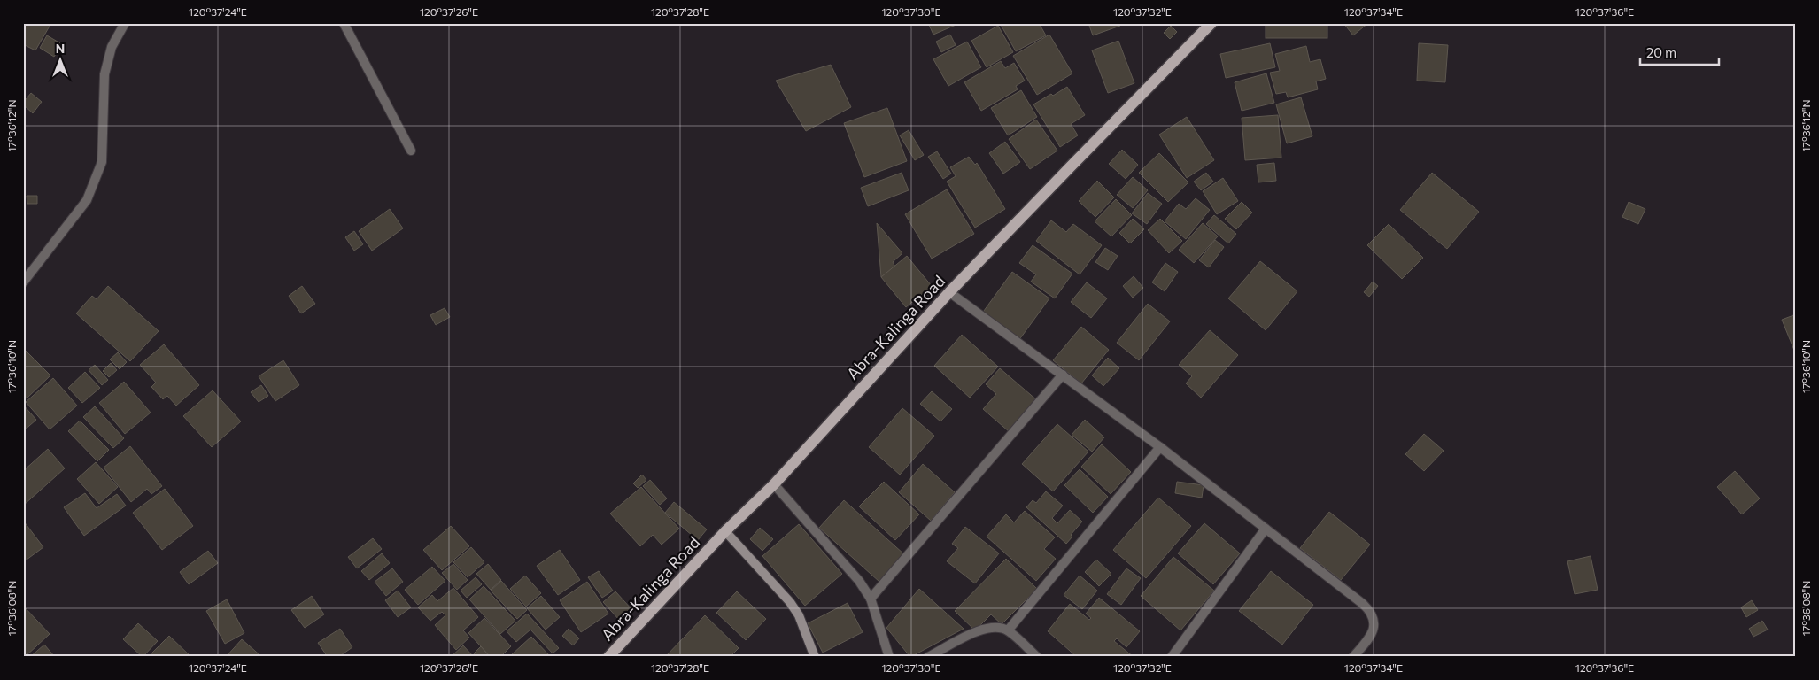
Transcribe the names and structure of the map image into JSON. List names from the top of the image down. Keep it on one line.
{"streets":{"main road":["Abra-Kalinga Road"]},"scale_bar":"20 m","north":"top","coordinates":["120°37'24\"E","120°37'26\"E","120°37'28\"E","120°37'30\"E","120°37'32\"E","120°37'34\"E","120°37'36\"E","17°36'12\"N","17°36'10\"N","17°36'08\"N"]}
